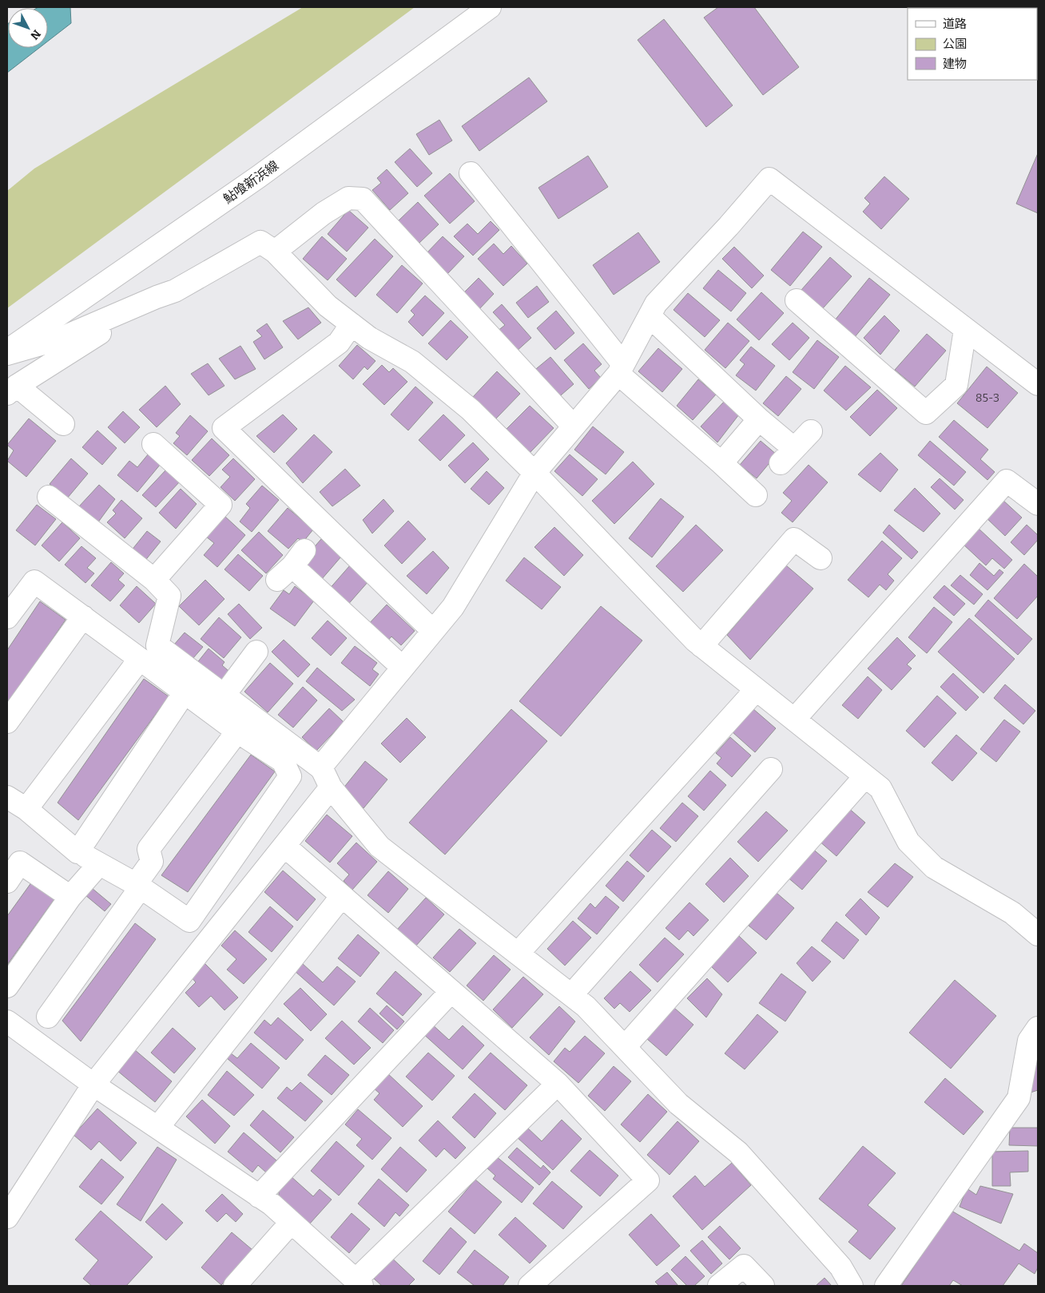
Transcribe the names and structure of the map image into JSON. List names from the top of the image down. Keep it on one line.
{"streets":{"street":["鮎喰新浜線"]},"house_numbers":["85-3"],"legend":["道路","公園","建物"],"north":"bottom right"}
